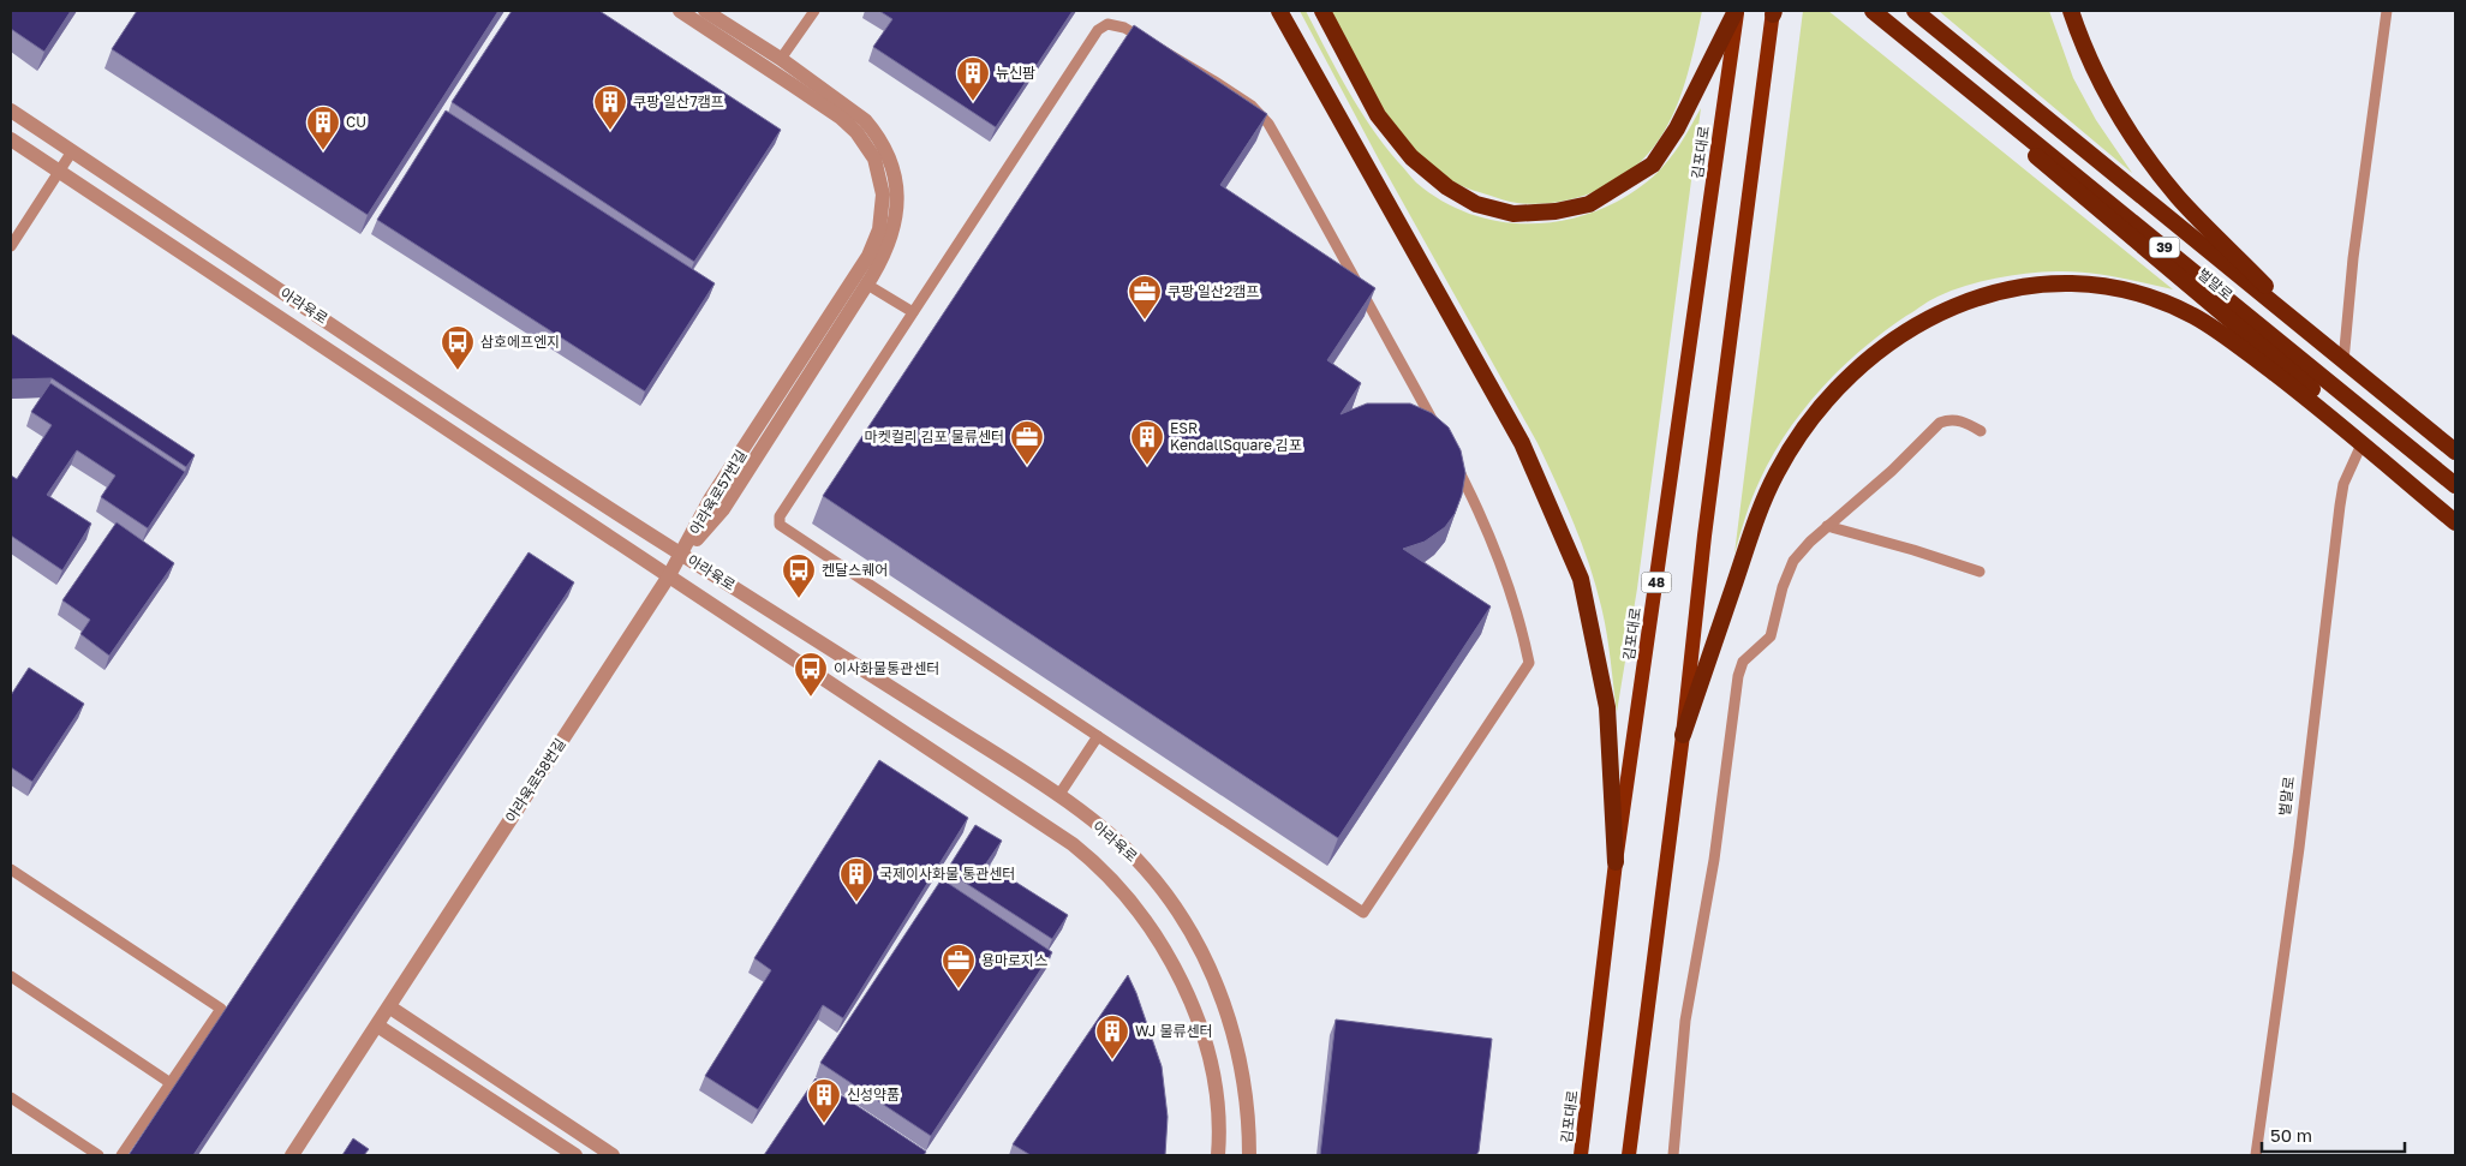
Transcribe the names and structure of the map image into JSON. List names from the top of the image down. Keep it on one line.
{"streets":{"highway":["39","벌말로"],"main road":["김포대로","48"],"street":["아라육로","아라육로57번길","아라육로58번길"]},"crossings":[["39","벌말로"],["아라육로","아라육로57번길"],["아라육로","아라육로58번길"],["아라육로57번길","아라육로58번길"]],"places":{"building":["뉴신팜","쿠팡 일산7캠프","CU","ESR KendallSquare 김포","국제이사화물 통관센터","WJ 물류센터","신성약품"],"office":["쿠팡 일산2캠프","마켓컬리 김포 물류센터","용마로지스"],"bus stop":["삼호에프엔지","켄달스퀘어","이사화물통관센터"]},"scale_bar":"50 m"}
